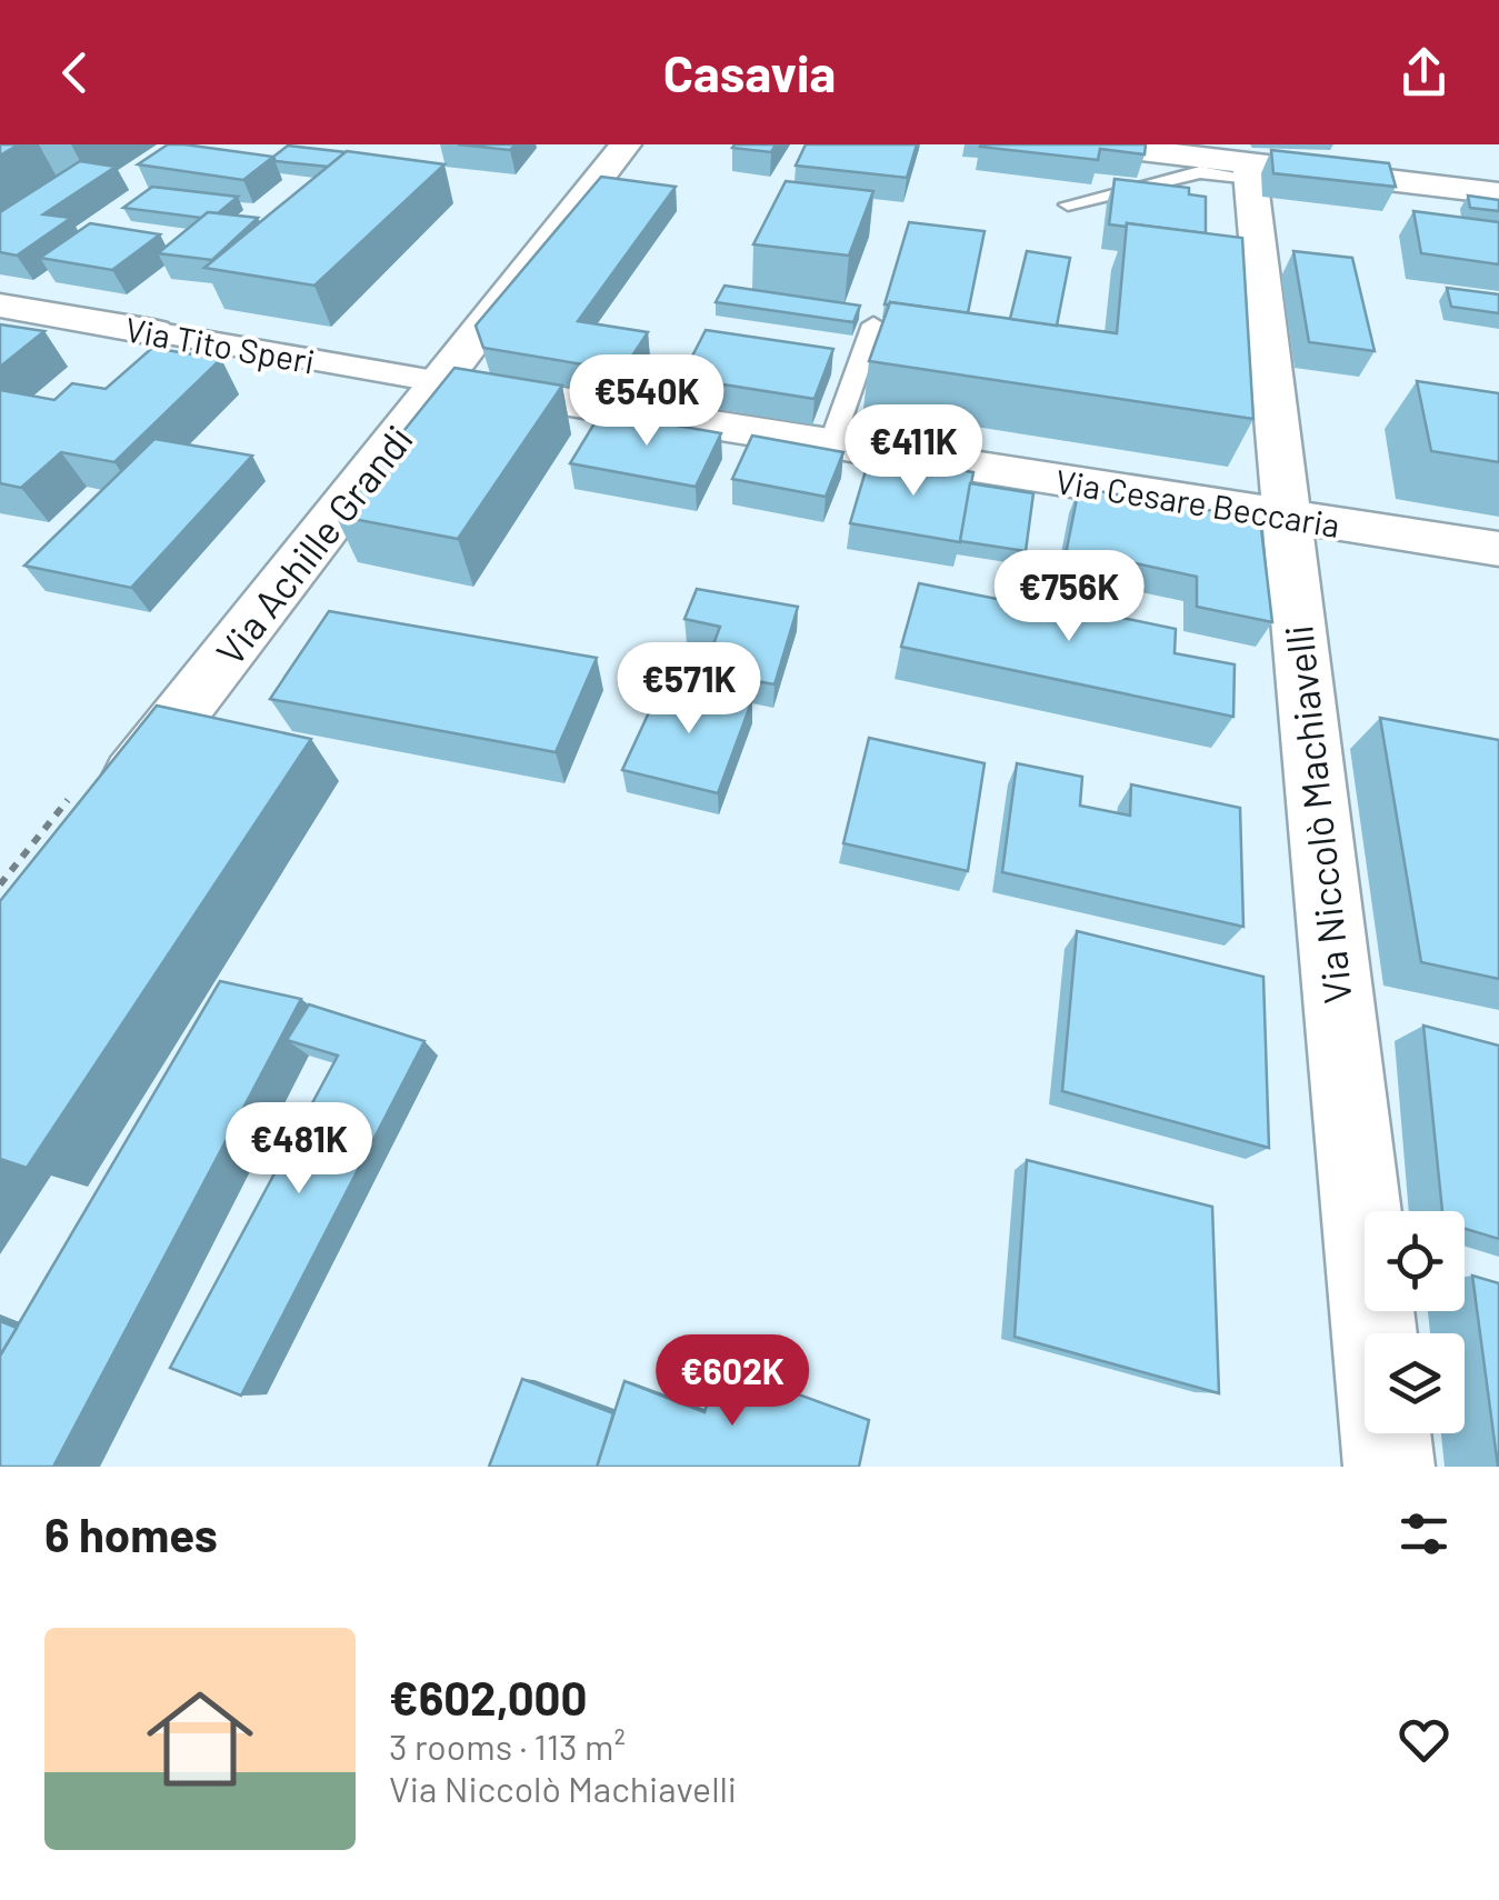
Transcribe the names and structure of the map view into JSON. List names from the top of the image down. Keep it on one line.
{"streets":{"street":["Via Tito Speri","Via Cesare Beccaria","Via Achille Grandi","Via Niccolò Machiavelli"]},"crossings":[["Via Tito Speri","Via Cesare Beccaria"],["Via Tito Speri","Via Achille Grandi"],["Via Cesare Beccaria","Via Achille Grandi"],["Via Cesare Beccaria","Via Niccolò Machiavelli"]],"page":{"header":"Casavia","price":["€540K","€411K","€756K","€571K","€481K","€602K"],"heading":"6 homes","list":[{"name":"€602,000","note":"3 rooms · 113 m² · Via Niccolò Machiavelli"}]}}
